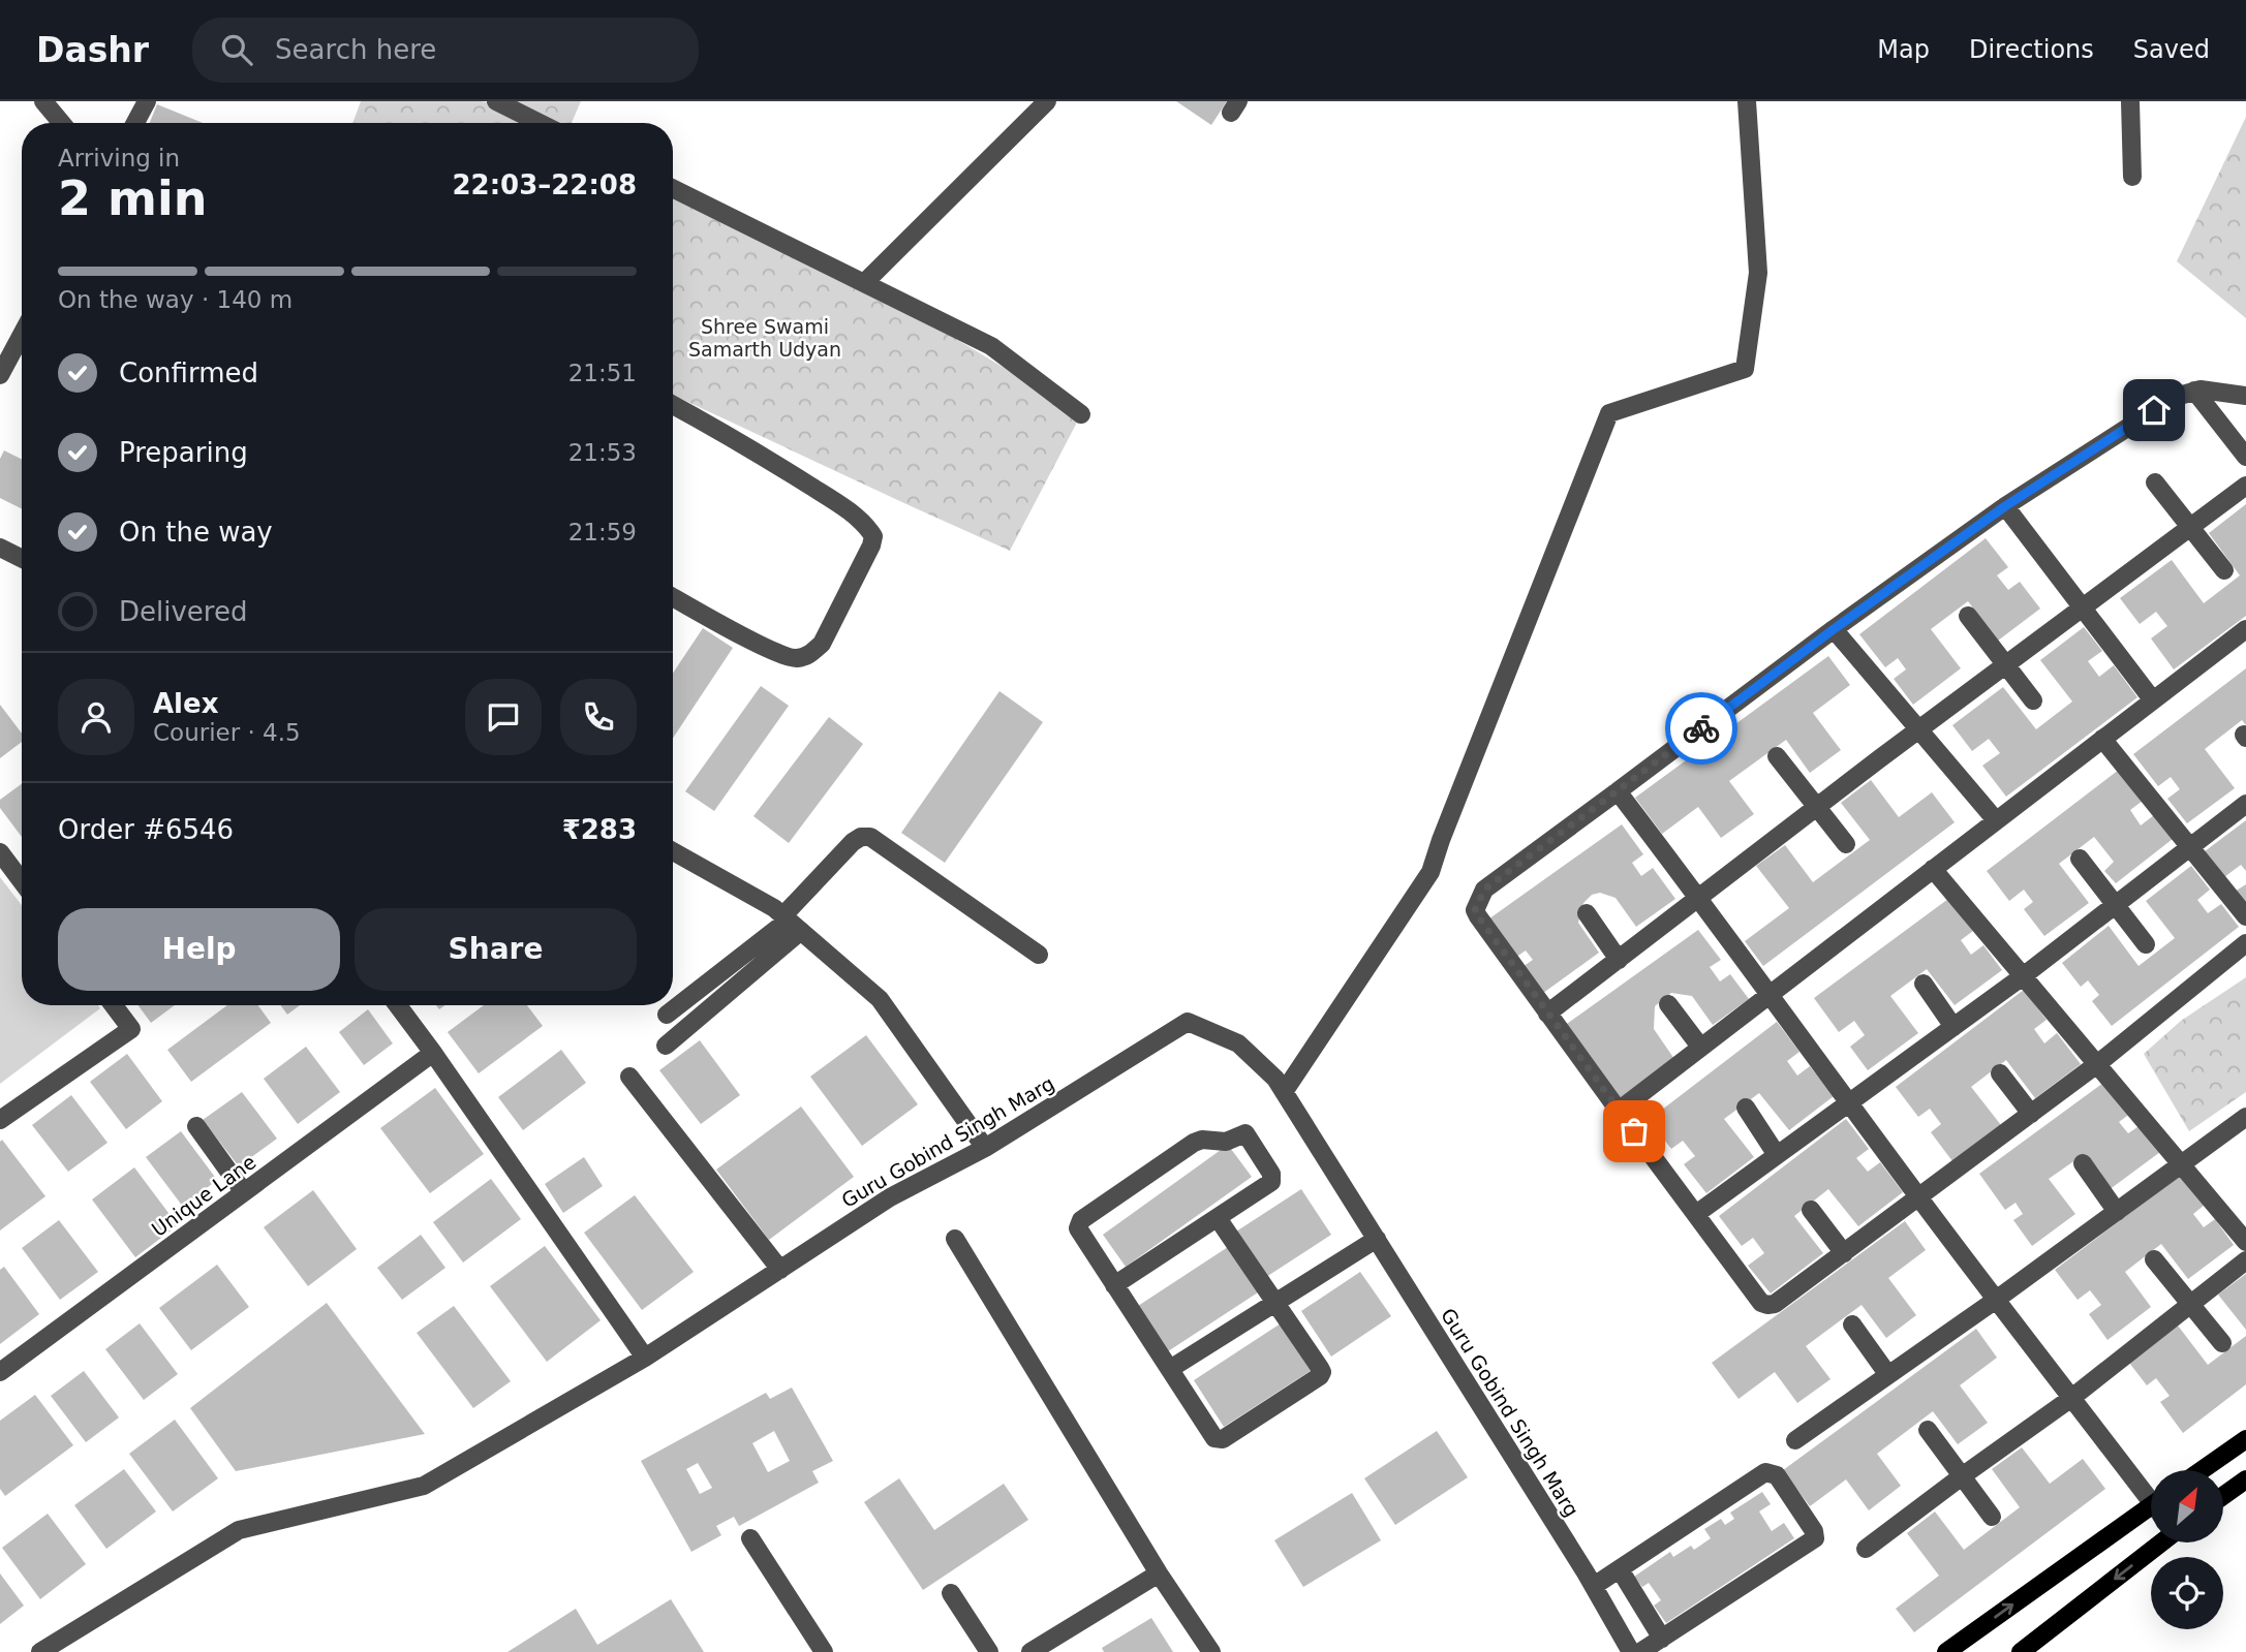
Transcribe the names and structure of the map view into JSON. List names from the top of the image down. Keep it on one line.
{"streets":{"street":["Guru Gobind Singh Marg","Unique Lane"]},"parks":["Shree Swami Samarth Udyan"],"north":"top right","page":{"header":"Dashr","search":"Search here","nav":["Map","Directions","Saved"],"heading":["2 min","Arriving in","22:03–22:08"],"panel":["Alex","Courier · 4.5","Order #6546","₹283"],"bar":"On the way · 140 m","list":[["Confirmed","21:51"],["Preparing","21:53"],["On the way","21:59"],"Delivered"],"buttons":["Help","Share"]}}
